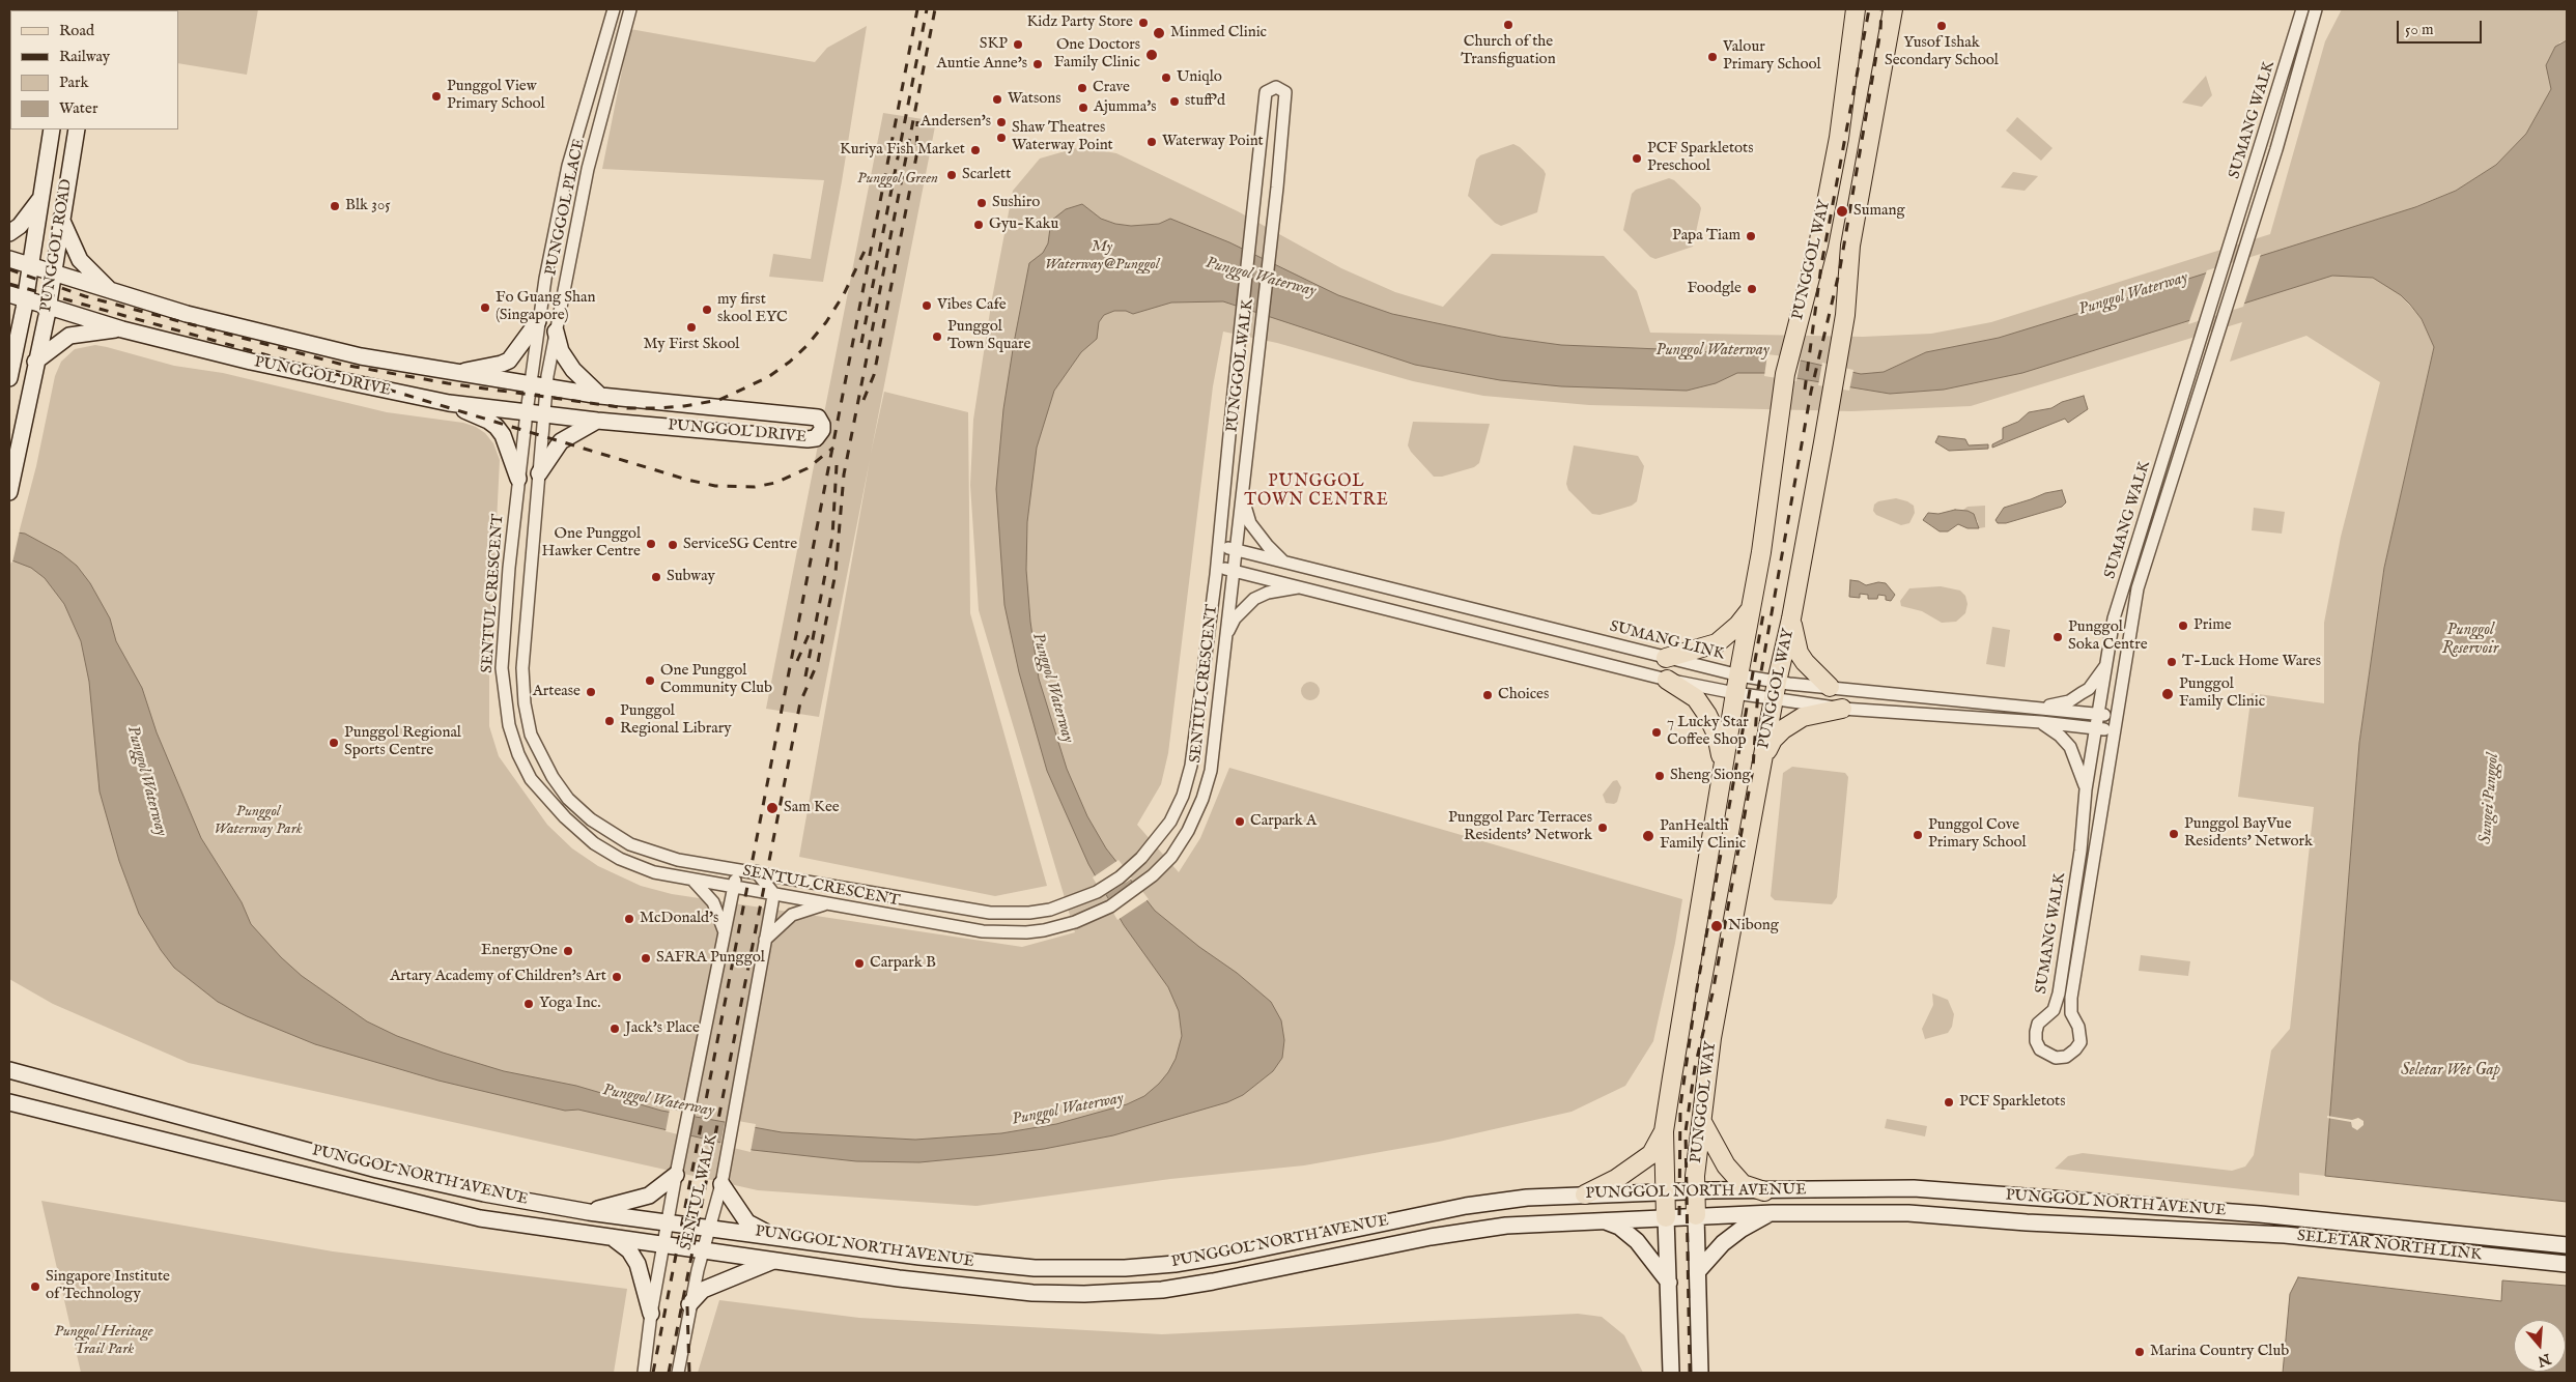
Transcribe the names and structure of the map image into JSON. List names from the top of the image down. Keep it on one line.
{"streets":{"main road":["PUNGGOL ROAD","PUNGGOL WAY","PUNGGOL DRIVE","PUNGGOL NORTH AVENUE","SELETAR NORTH LINK"],"street":["SUMANG WALK","PUNGGOL PLACE","PUNGGOL WALK","SENTUL CRESCENT","SUMANG LINK","SENTUL WALK"]},"crossings":[["SUMANG WALK","SUMANG LINK"],["PUNGGOL PLACE","PUNGGOL DRIVE"],["PUNGGOL PLACE","SENTUL CRESCENT"],["PUNGGOL ROAD","PUNGGOL DRIVE"],["PUNGGOL WAY","SUMANG LINK"],["PUNGGOL WAY","PUNGGOL NORTH AVENUE"],["PUNGGOL WALK","SENTUL CRESCENT"],["PUNGGOL WALK","SUMANG LINK"],["PUNGGOL DRIVE","SENTUL CRESCENT"],["SENTUL CRESCENT","SUMANG LINK"],["SENTUL CRESCENT","SENTUL WALK"],["PUNGGOL NORTH AVENUE","SENTUL WALK"],["PUNGGOL NORTH AVENUE","SELETAR NORTH LINK"]],"districts":["PUNGGOL TOWN CENTRE"],"water":["Punggol Waterway","Punggol Reservoir","Sungei Punggol","Seletar Wet Gap"],"parks":["Punggol Green","My Waterway@Punggol","Punggol Waterway Park","Punggol Heritage Trail Park"],"places":["Kidz Party Store","Church of the Transfiguation","Yusof Ishak Secondary School","Minmed Clinic","SKP","One Doctors Family Clinic","Valour Primary School","Auntie Anne's","Uniqlo","Crave","Punggol View Primary School","Watsons","stuff'd","Ajumma's","Andersen's","Shaw Theatres Waterway Point","Waterway Point","Kuriya Fish Market","PCF Sparkletots Preschool","Scarlett","Sushiro","Blk 305","Sumang","Gyu-Kaku","Papa Tiam","Foodgle","Vibes Cafe","Fo Guang Shan (Singapore)","my first skool EYC","My First Skool","Punggol Town Square","One Punggol Hawker Centre","ServiceSG Centre","Subway","Prime","Punggol Soka Centre","T-Luck Home Wares","One Punggol Community Club","Artease","Punggol Family Clinic","Choices","Punggol Regional Library","7 Lucky Star Coffee Shop","Punggol Regional Sports Centre","Sheng Siong","Sam Kee","Carpark A","Punggol Parc Terraces Residents' Network","Punggol BayVue Residents' Network","Punggol Cove Primary School","PanHealth Family Clinic","McDonald's","Nibong","EnergyOne","SAFRA Punggol","Carpark B","Artary Academy of Children's Art","Yoga Inc.","Jack's Place","PCF Sparkletots","Singapore Institute of Technology","Marina Country Club"],"legend":["Road","Railway","Park","Water"],"scale_bar":"50 m","north":"bottom"}
